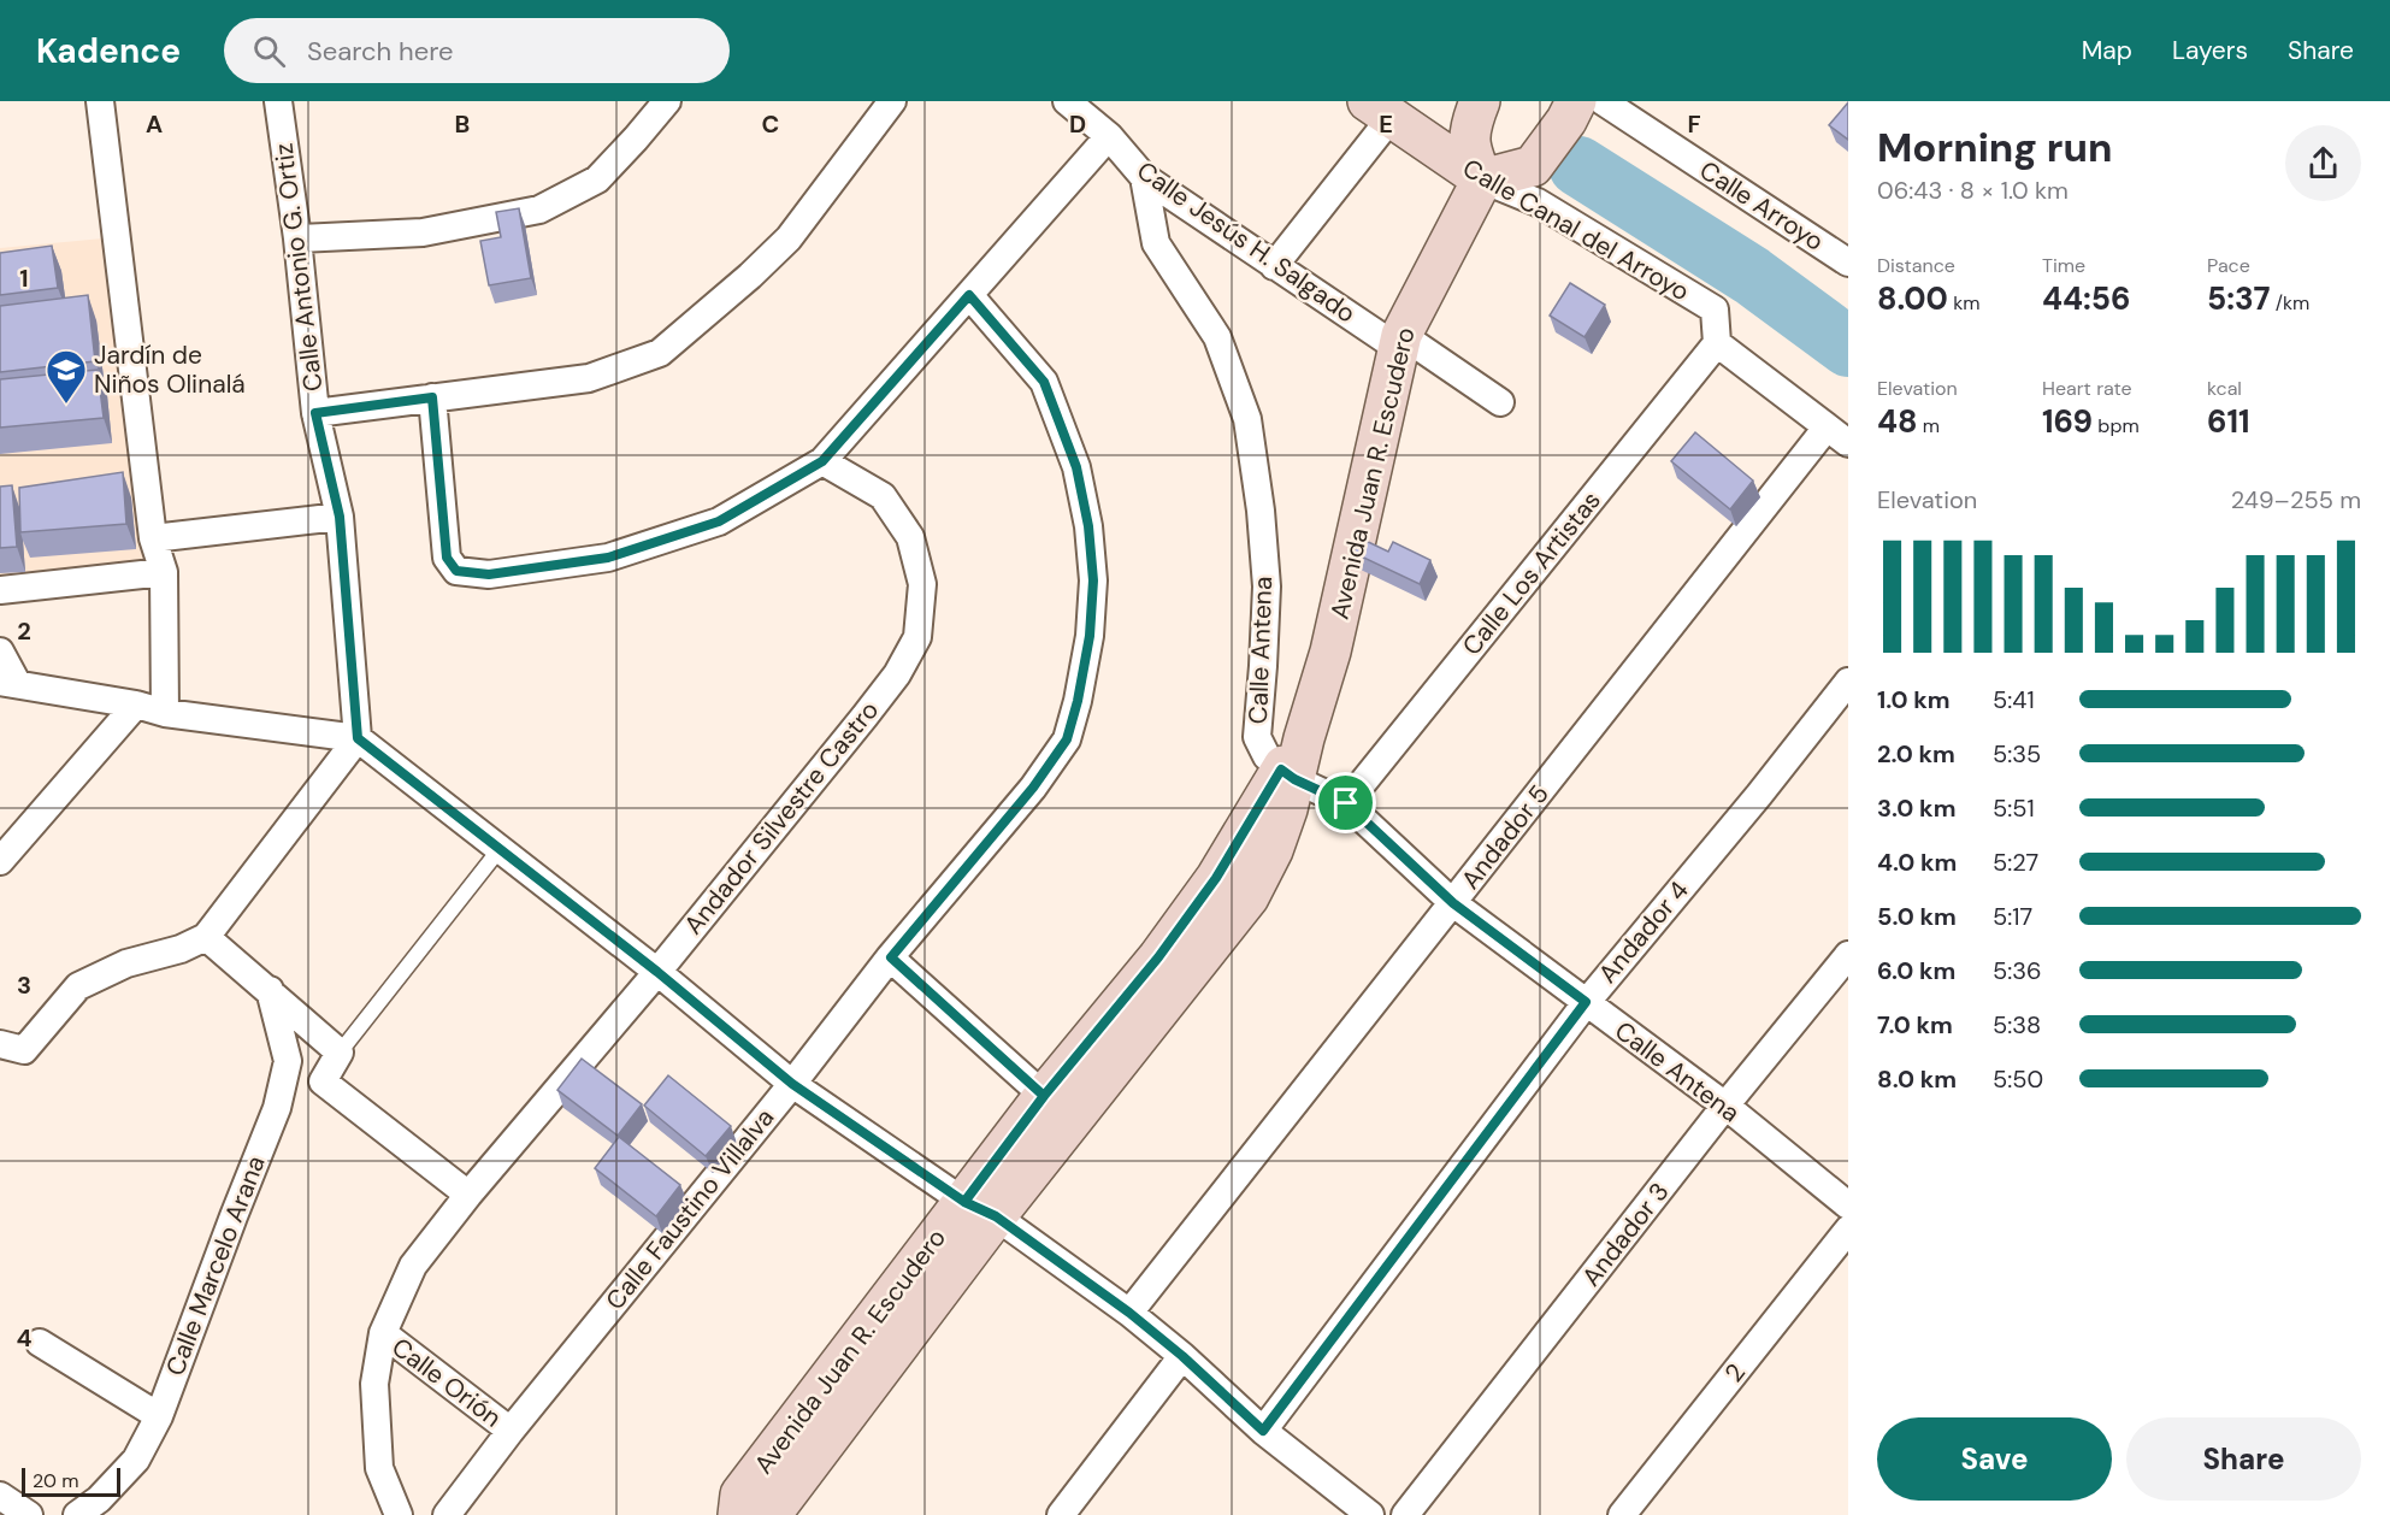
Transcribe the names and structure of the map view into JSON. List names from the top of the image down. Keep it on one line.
{"streets":{"main road":["Calle Canal del Arroyo","Avenida Juan R. Escudero"],"street":["Calle Arroyo","Calle Jesús H. Salgado","Calle Antonio G. Ortiz","Calle Los Artistas","Calle Antena","Andador Silvestre Castro","Andador 5","Andador 4","Calle Faustino Villalva","Andador 3","Calle Marcelo Arana","2","Calle Orión"]},"crossings":[["Calle Canal del Arroyo","Avenida Juan R. Escudero"],["Calle Canal del Arroyo","Calle Los Artistas"],["Calle Jesús H. Salgado","Avenida Juan R. Escudero"],["Calle Jesús H. Salgado","Calle Antena"],["Avenida Juan R. Escudero","Calle Antena"],["Calle Los Artistas","Calle Antena"],["Calle Antena","Andador 5"],["Calle Antena","Andador 4"],["Calle Antena","Andador 3"],["Andador Silvestre Castro","Calle Orión"],["Calle Faustino Villalva","Calle Orión"]],"places":{"school or university":["Jardín de Niños Olinalá"]},"scale_bar":"20 m","page":{"header":"Kadence","search":"Search here","nav":["Map","Layers","Share"],"heading":["Morning run","06:43 · 8 × 1.0 km"],"stats":[["Distance","8.00 km"],["Time","44:56"],["Pace","5:37 /km"],["Elevation","48 m"],["Heart rate","169 bpm"],["kcal","611"]],"chart":["Elevation","249–255 m"],"list":[{"name":"1.0 km","note":"5:41"},{"name":"2.0 km","note":"5:35"},{"name":"3.0 km","note":"5:51"},{"name":"4.0 km","note":"5:27"},{"name":"5.0 km","note":"5:17"},{"name":"6.0 km","note":"5:36"},{"name":"7.0 km","note":"5:38"},{"name":"8.0 km","note":"5:50"}],"buttons":["Save","Share"],"scale":"20 m"},"grid":{"columns":["A","B","C","D","E","F"],"rows":["1","2","3","4"]}}
